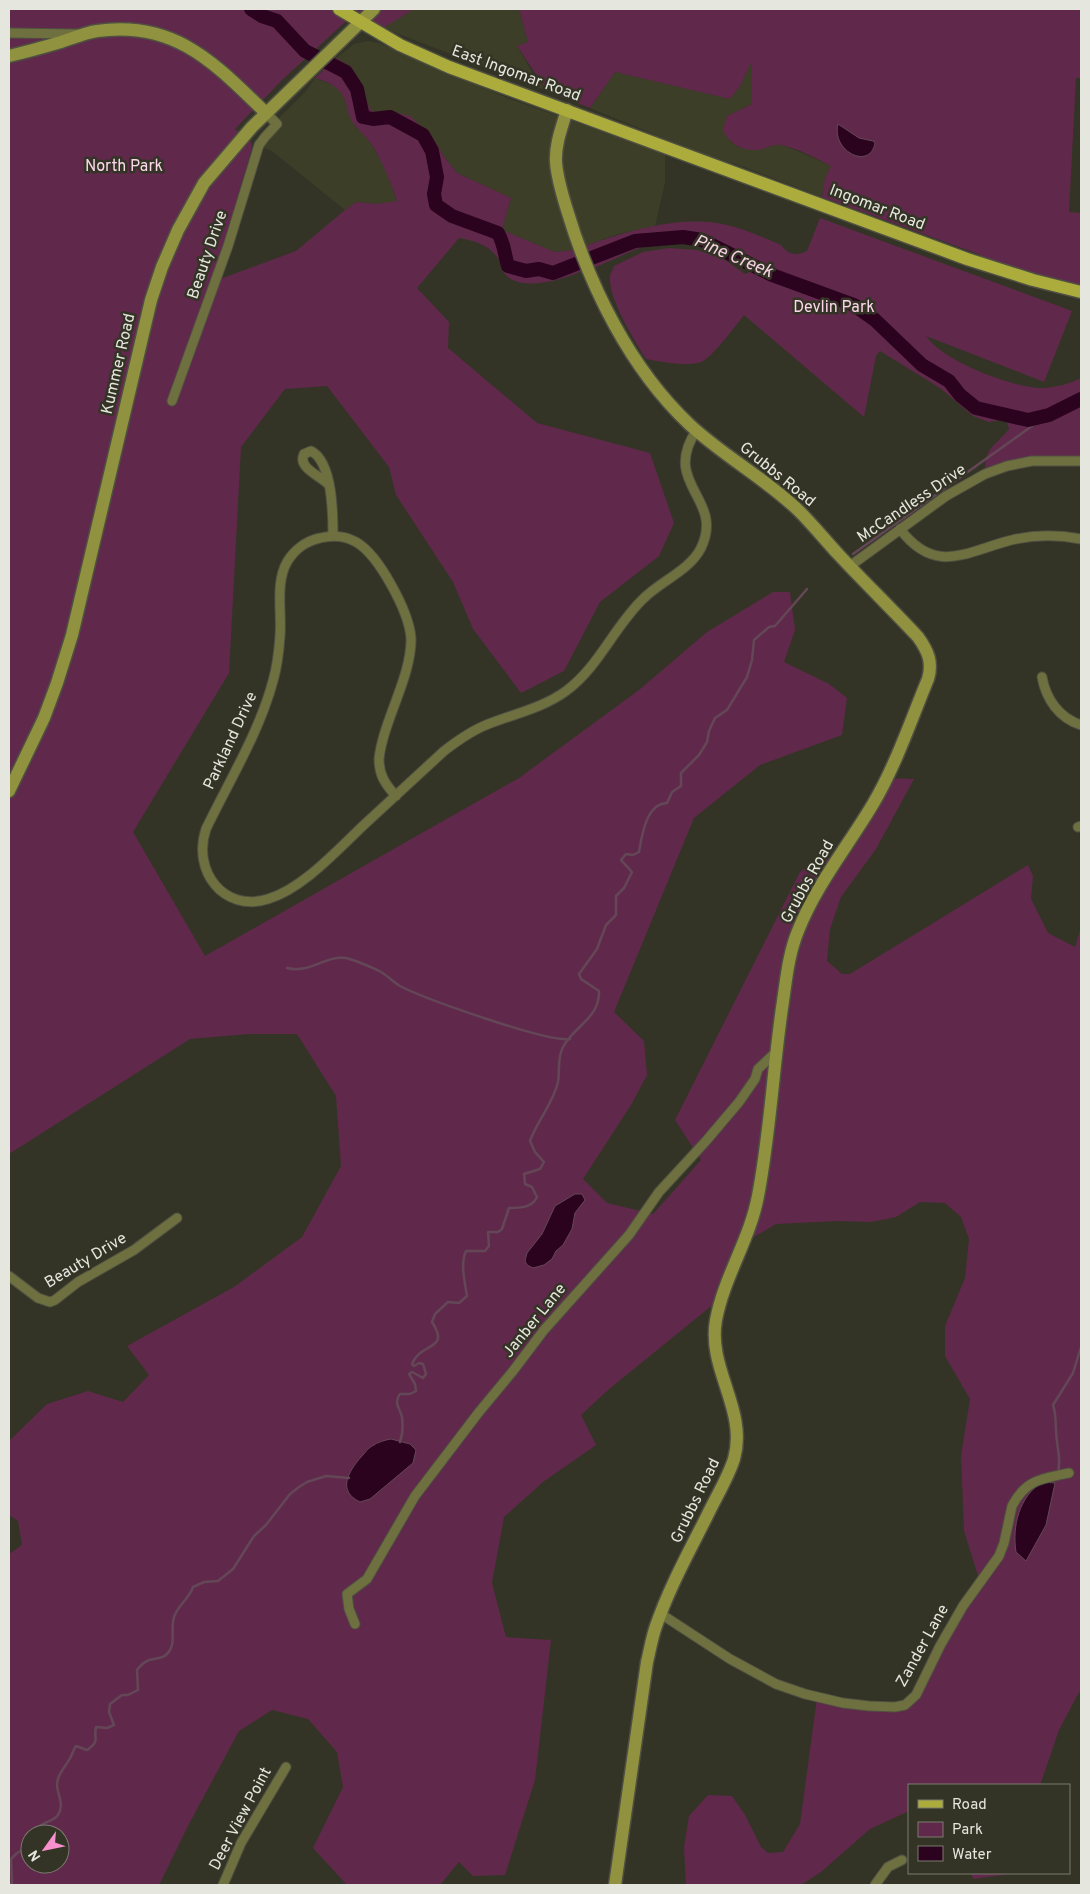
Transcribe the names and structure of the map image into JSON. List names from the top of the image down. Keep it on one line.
{"streets":{"main road":["East Ingomar Road","Ingomar Road"],"street":["Beauty Drive","Kummer Road","Grubbs Road","McCandless Drive","Parkland Drive","Janber Lane","Zander Lane","Deer View Point"]},"crossings":[["East Ingomar Road","Ingomar Road"],["East Ingomar Road","Kummer Road"],["East Ingomar Road","Grubbs Road"],["Beauty Drive","Kummer Road"],["Grubbs Road","McCandless Drive"],["Grubbs Road","Parkland Drive"],["Grubbs Road","Janber Lane"],["Grubbs Road","Zander Lane"]],"water":["Pine Creek"],"parks":["North Park","Devlin Park"],"legend":["Road","Park","Water"],"north":"bottom left"}
